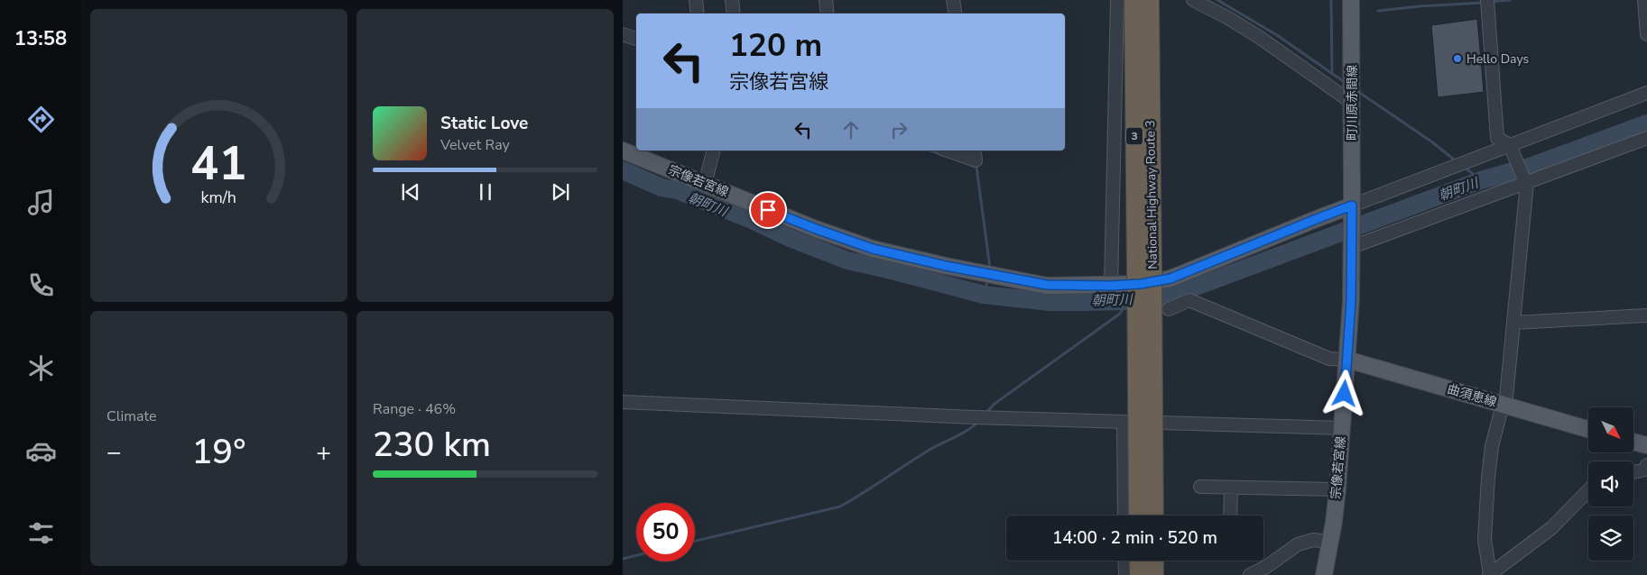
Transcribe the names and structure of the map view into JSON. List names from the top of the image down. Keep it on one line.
{"streets":{"highway":["3","National Highway Route 3"],"main road":["町川原赤間線","宗像若宮線","曲須恵線"]},"crossings":[["町川原赤間線","宗像若宮線"],["宗像若宮線","曲須恵線"]],"water":["朝町川"],"places":["Hello Days"],"north":"bottom right","page":{"tabs":"13:58","turn":["120 m","宗像若宮線"],"song":["Static Love","Velvet Ray"],"tile":["Climate",["Range · 46%","230 km"]],"heat":["−","19°","+"],"limit":"50","trip":"14:00 · 2 min · 520 m","gauge":["41","km/h"]}}
